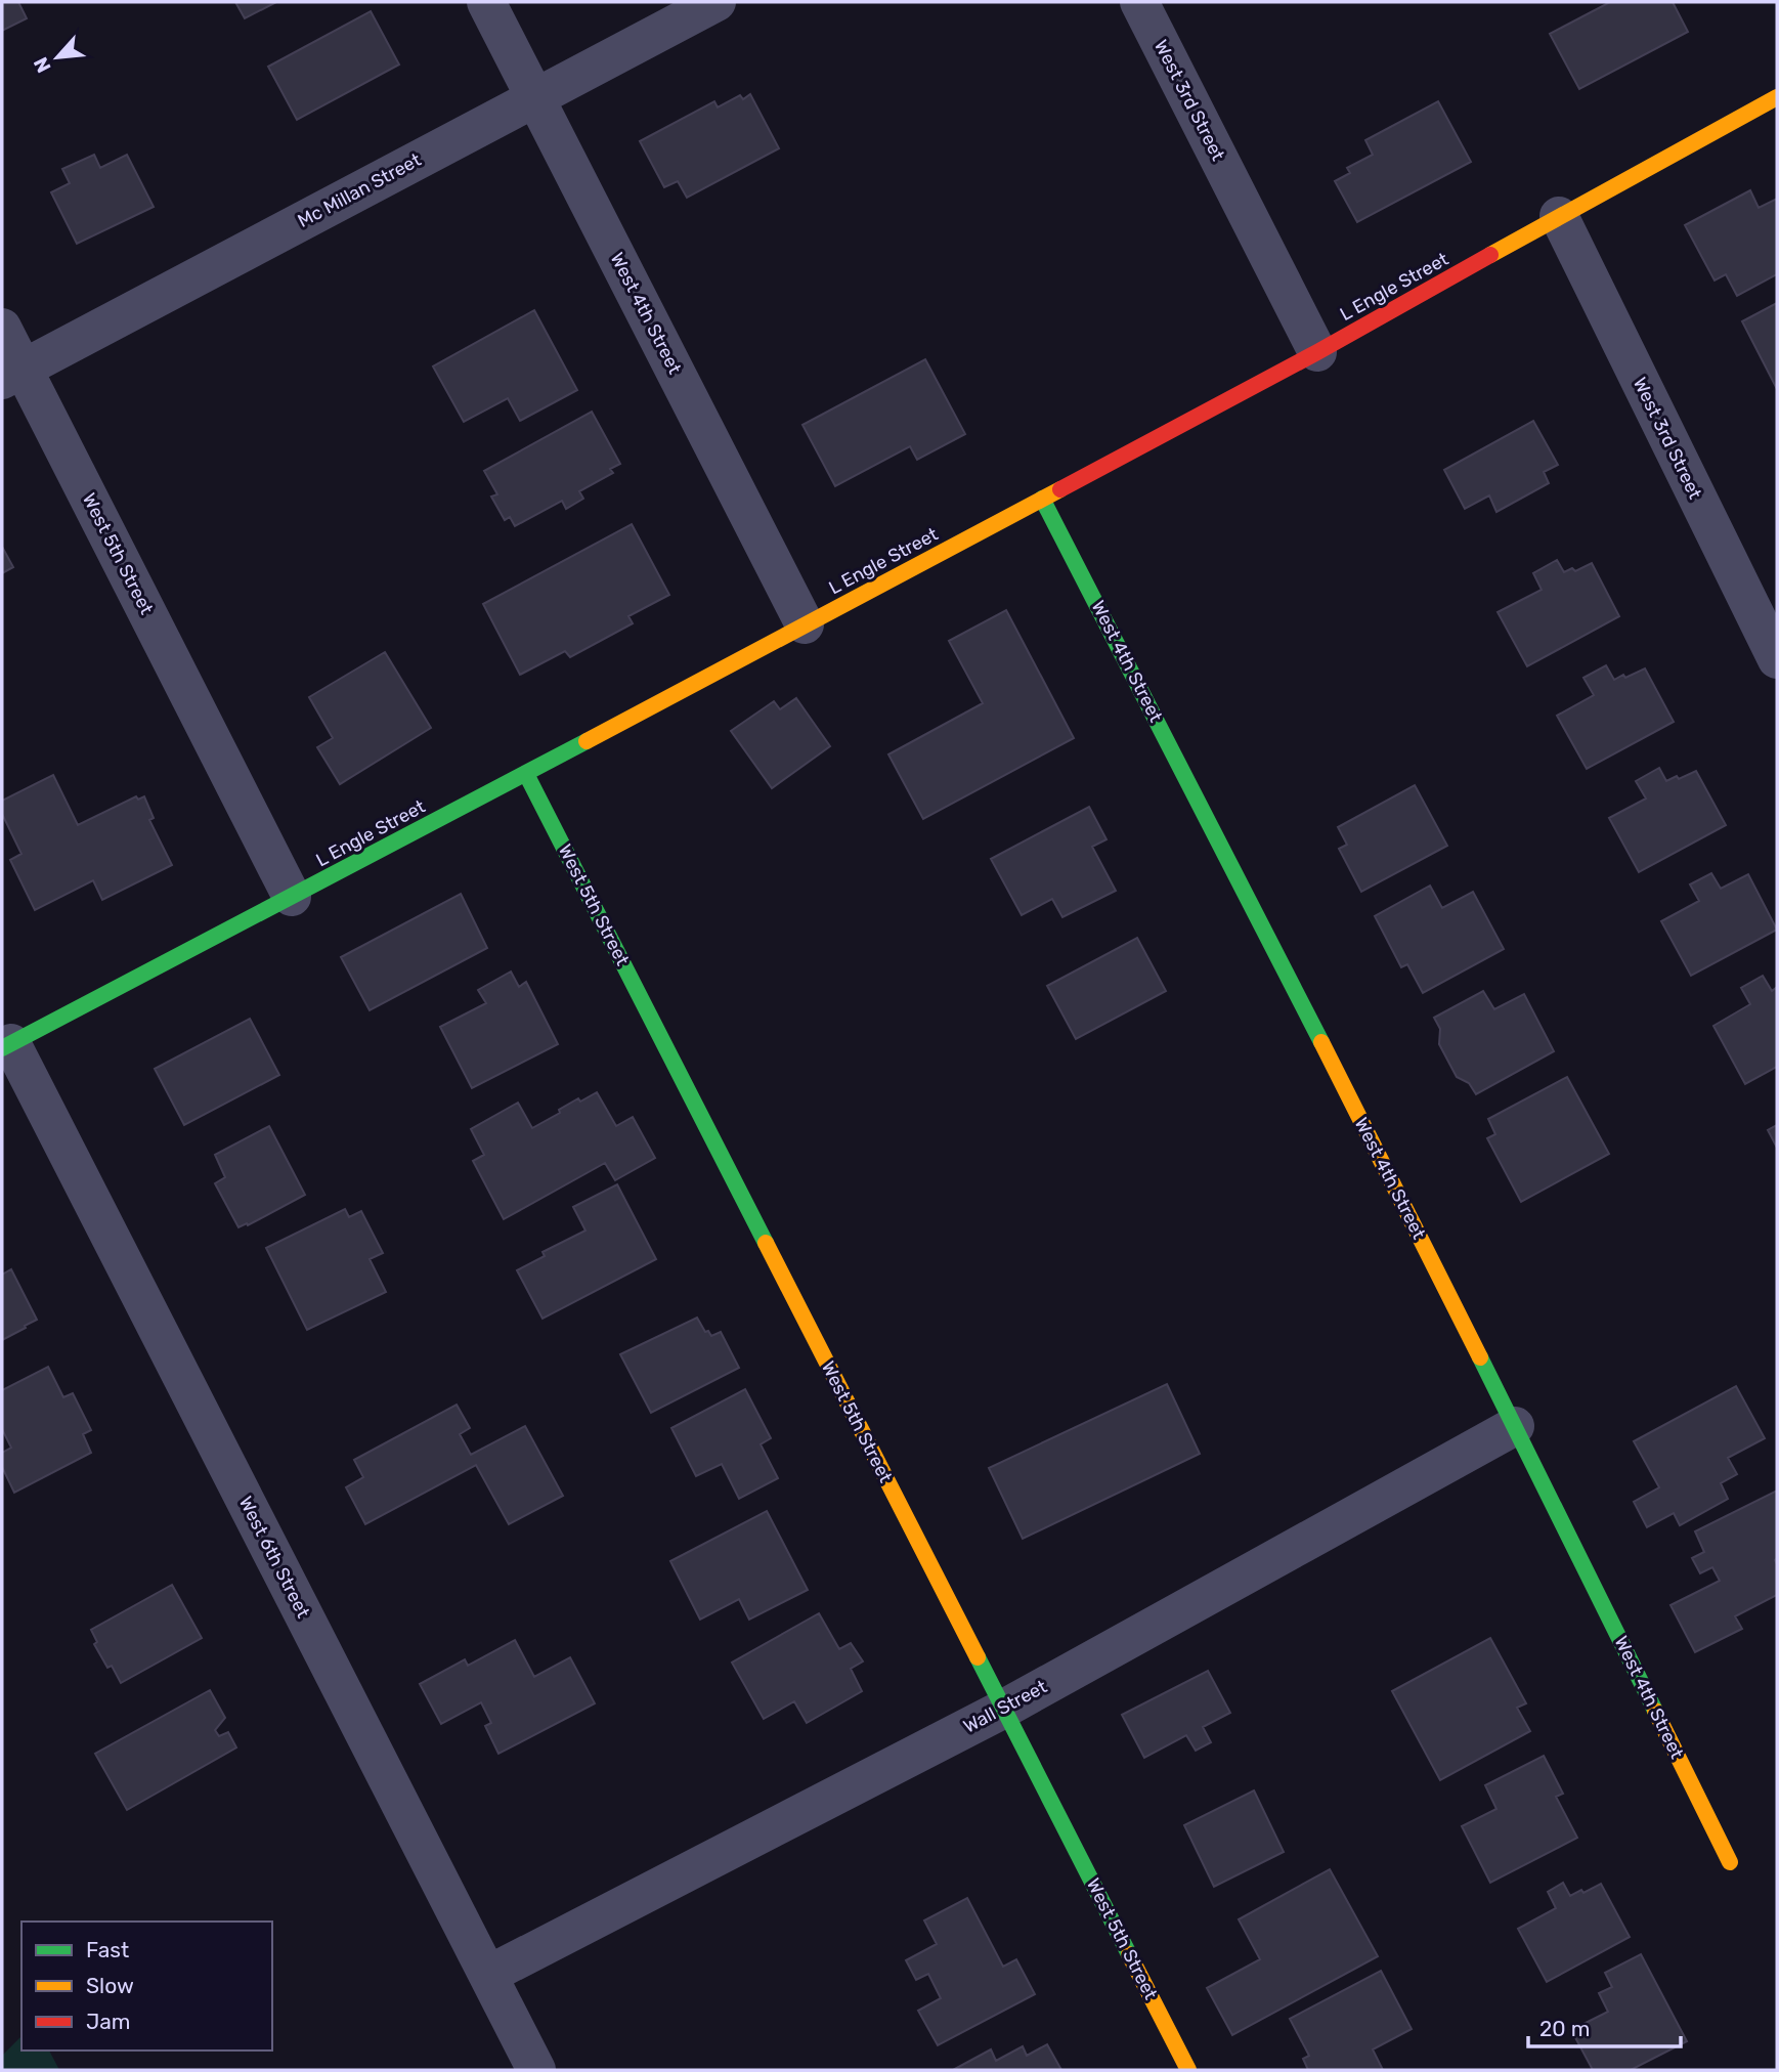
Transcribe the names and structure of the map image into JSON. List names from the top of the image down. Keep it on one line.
{"streets":{"street":["West 3rd Street","Mc Millan Street","L Engle Street","West 4th Street","West 5th Street","West 6th Street","Wall Street"]},"crossings":[["West 3rd Street","L Engle Street"],["Mc Millan Street","West 4th Street"],["Mc Millan Street","West 5th Street"],["L Engle Street","West 4th Street"],["L Engle Street","West 5th Street"],["L Engle Street","West 6th Street"],["West 4th Street","Wall Street"],["West 5th Street","Wall Street"],["West 6th Street","Wall Street"]],"legend":["Fast","Slow","Jam"],"scale_bar":"20 m","north":"bottom left"}
